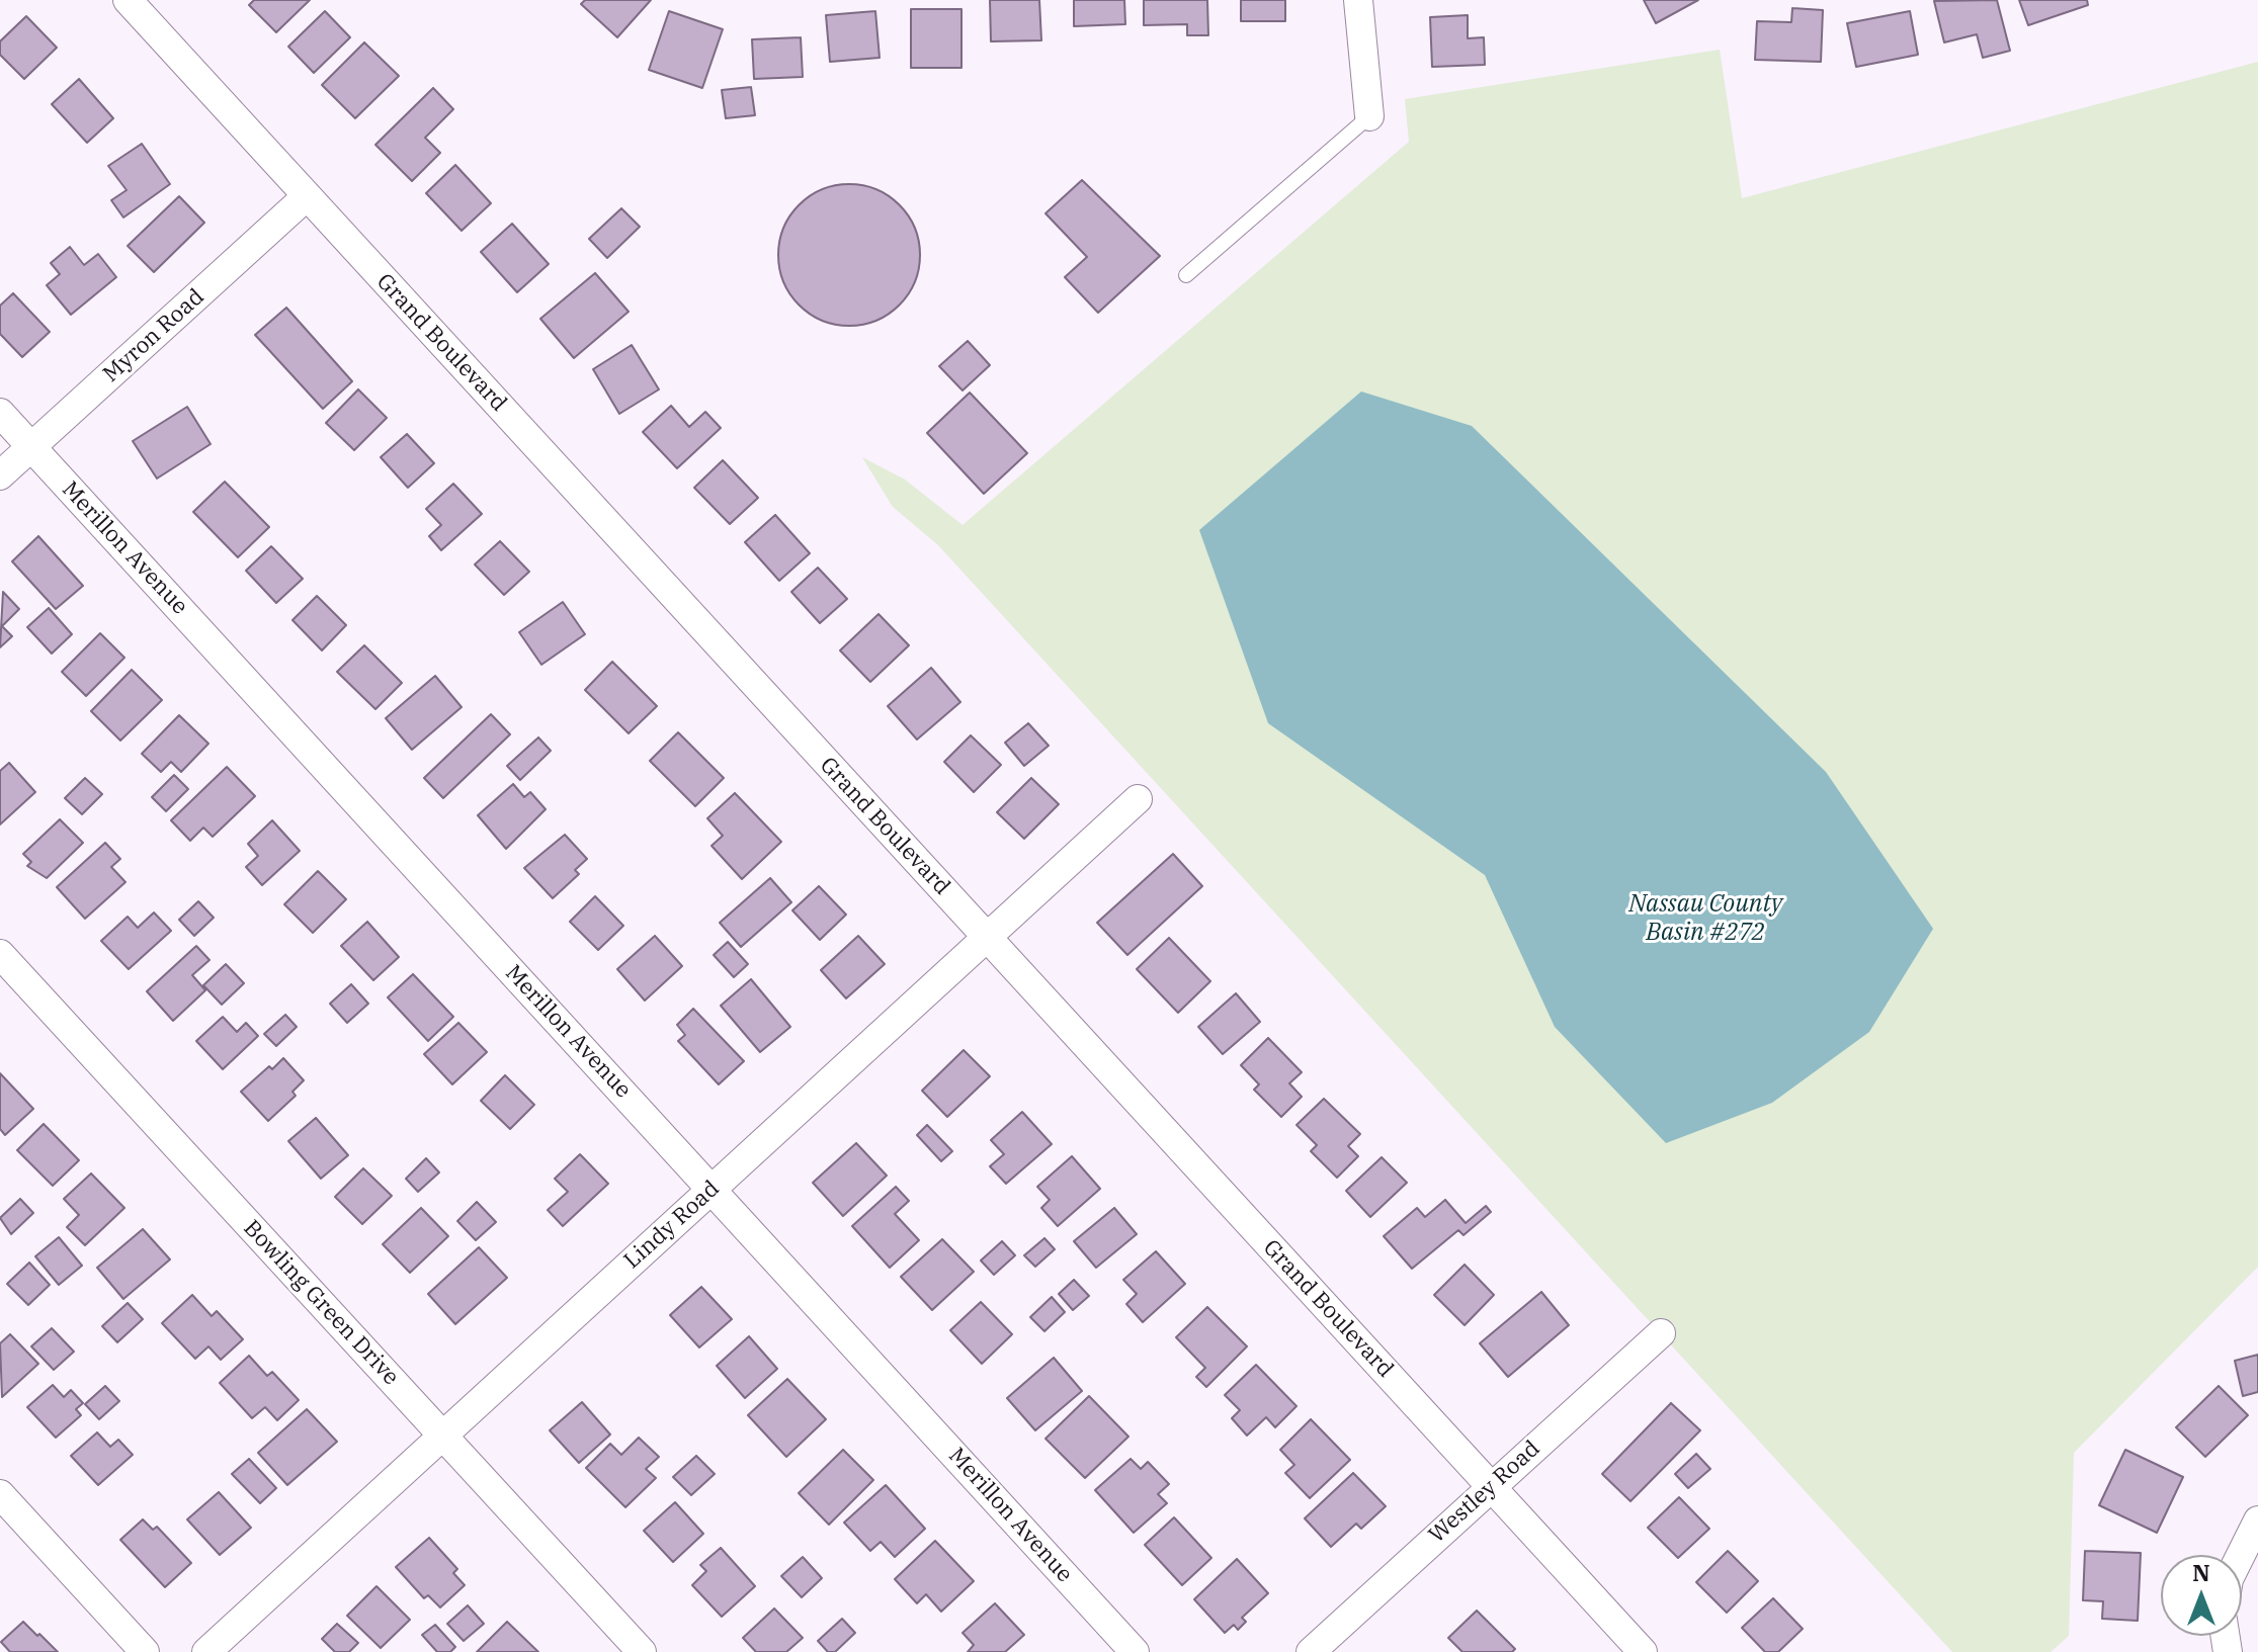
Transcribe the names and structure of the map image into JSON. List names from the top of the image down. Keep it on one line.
{"streets":{"street":["Myron Road","Grand Boulevard","Merillon Avenue","Lindy Road","Bowling Green Drive","Westley Road"]},"crossings":[["Myron Road","Grand Boulevard"],["Myron Road","Merillon Avenue"],["Grand Boulevard","Lindy Road"],["Grand Boulevard","Westley Road"],["Merillon Avenue","Lindy Road"],["Lindy Road","Bowling Green Drive"]],"water":["Nassau County Basin #272"],"north":"top"}
